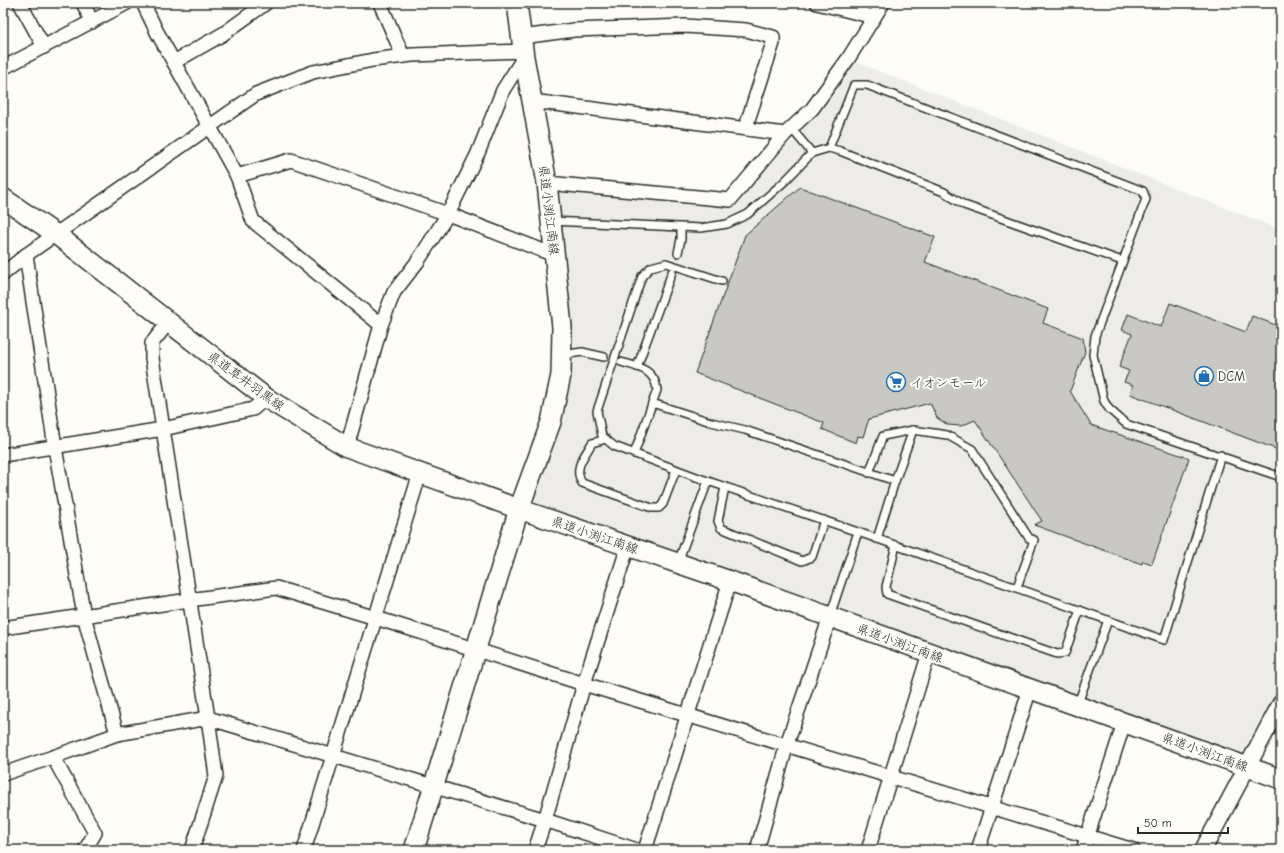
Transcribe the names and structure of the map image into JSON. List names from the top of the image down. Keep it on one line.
{"streets":{"main road":["県道小渕江南線","県道草井羽黒線"]},"crossings":[["県道小渕江南線","県道草井羽黒線"]],"places":{"shop":["DCM"],"supermarket":["イオンモール"]},"scale_bar":"50 m"}
